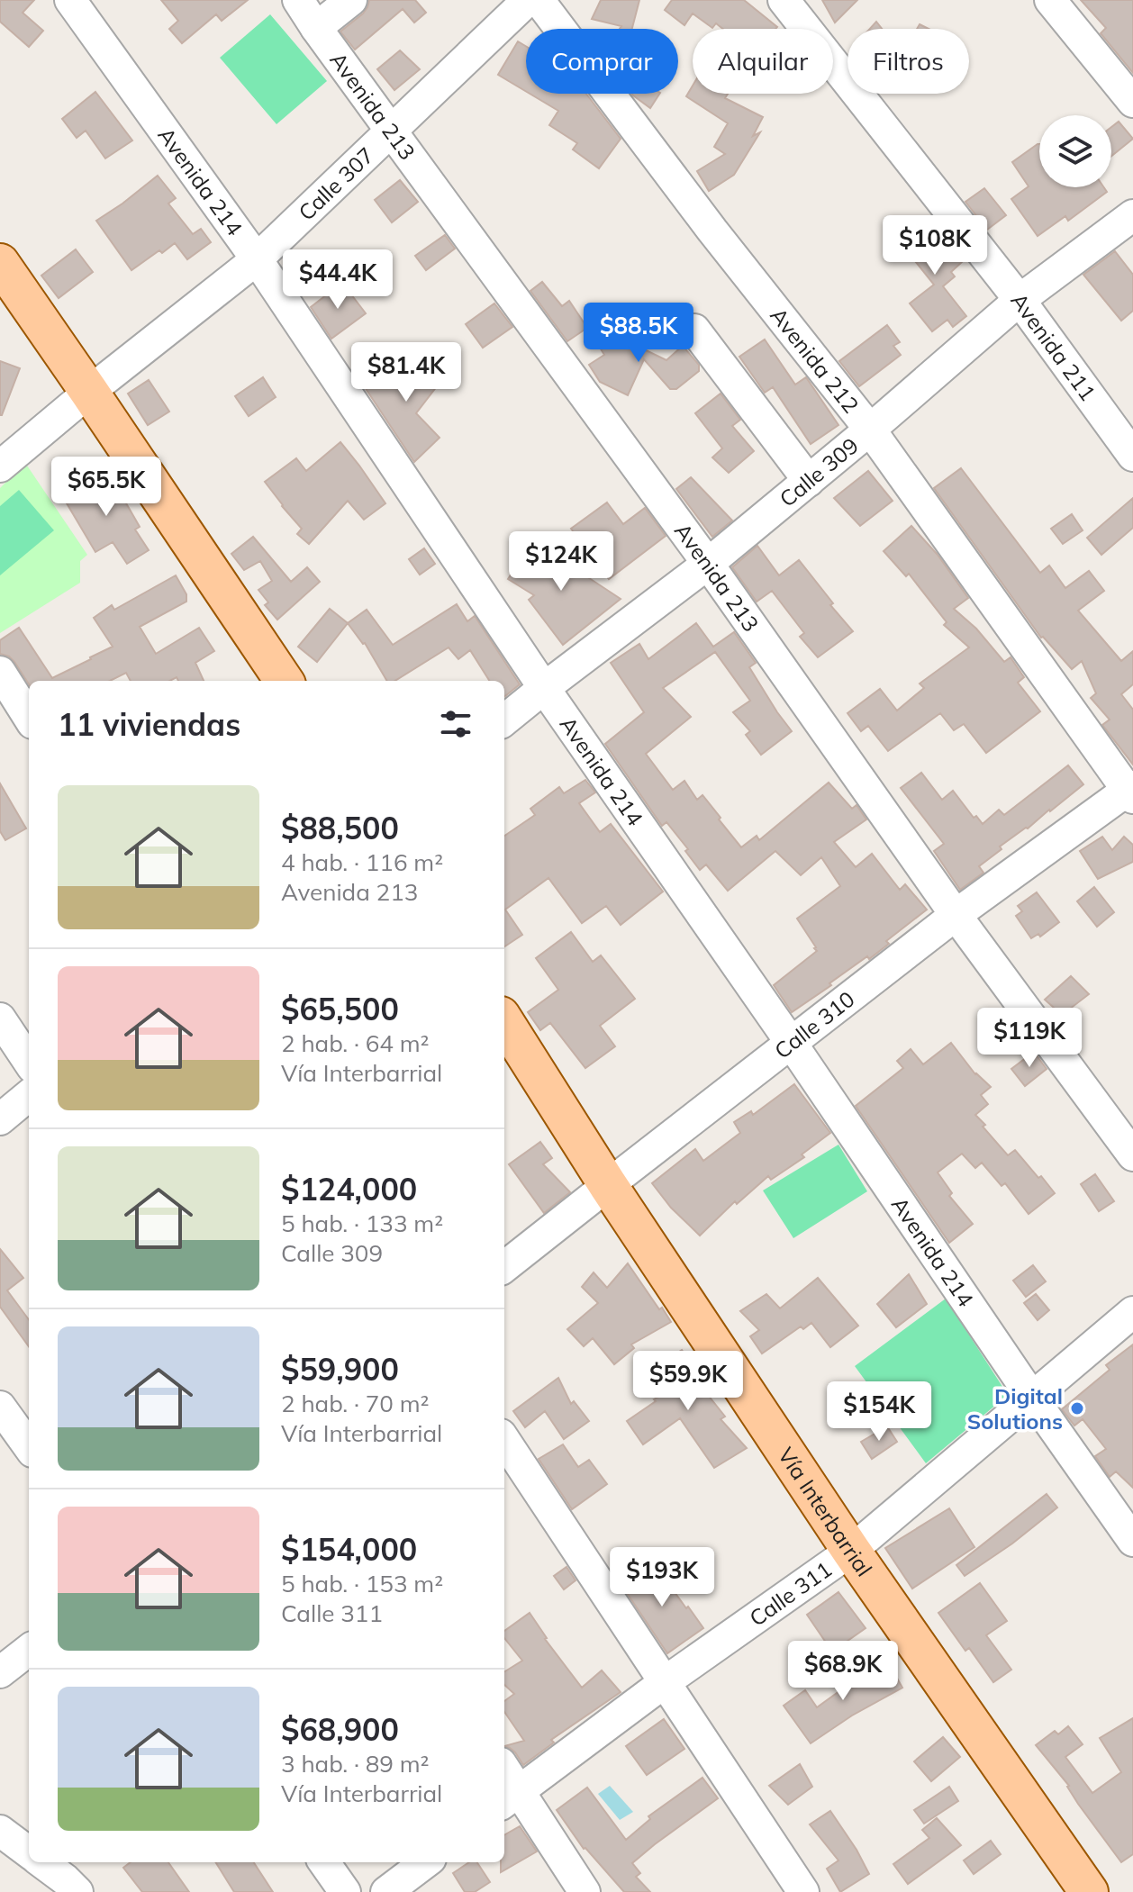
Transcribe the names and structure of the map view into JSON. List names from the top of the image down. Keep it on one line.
{"streets":{"main road":["Vía Interbarrial"],"street":["Avenida 213","Avenida 214","Calle 307","Avenida 211","Avenida 212","Calle 309","Calle 310","Calle 311"]},"crossings":[["Avenida 213","Calle 307"],["Avenida 213","Calle 309"],["Avenida 213","Calle 310"],["Avenida 214","Calle 307"],["Avenida 214","Calle 309"],["Avenida 214","Calle 310"],["Avenida 214","Calle 311"],["Avenida 211","Calle 309"],["Avenida 212","Calle 309"],["Avenida 212","Calle 310"],["Calle 310","Vía Interbarrial"],["Vía Interbarrial","Calle 311"]],"places":["Digital Solutions"],"page":{"chip":["Comprar","Alquilar","Filtros"],"price":["$108K","$44.4K","$88.5K","$81.4K","$65.5K","$124K","$119K","$59.9K","$154K","$193K","$68.9K"],"heading":"11 viviendas","list":[{"name":"$88,500","note":"4 hab. · 116 m² · Avenida 213"},{"name":"$65,500","note":"2 hab. · 64 m² · Vía Interbarrial"},{"name":"$124,000","note":"5 hab. · 133 m² · Calle 309"},{"name":"$59,900","note":"2 hab. · 70 m² · Vía Interbarrial"},{"name":"$154,000","note":"5 hab. · 153 m² · Calle 311"},{"name":"$68,900","note":"3 hab. · 89 m² · Vía Interbarrial"}]}}
